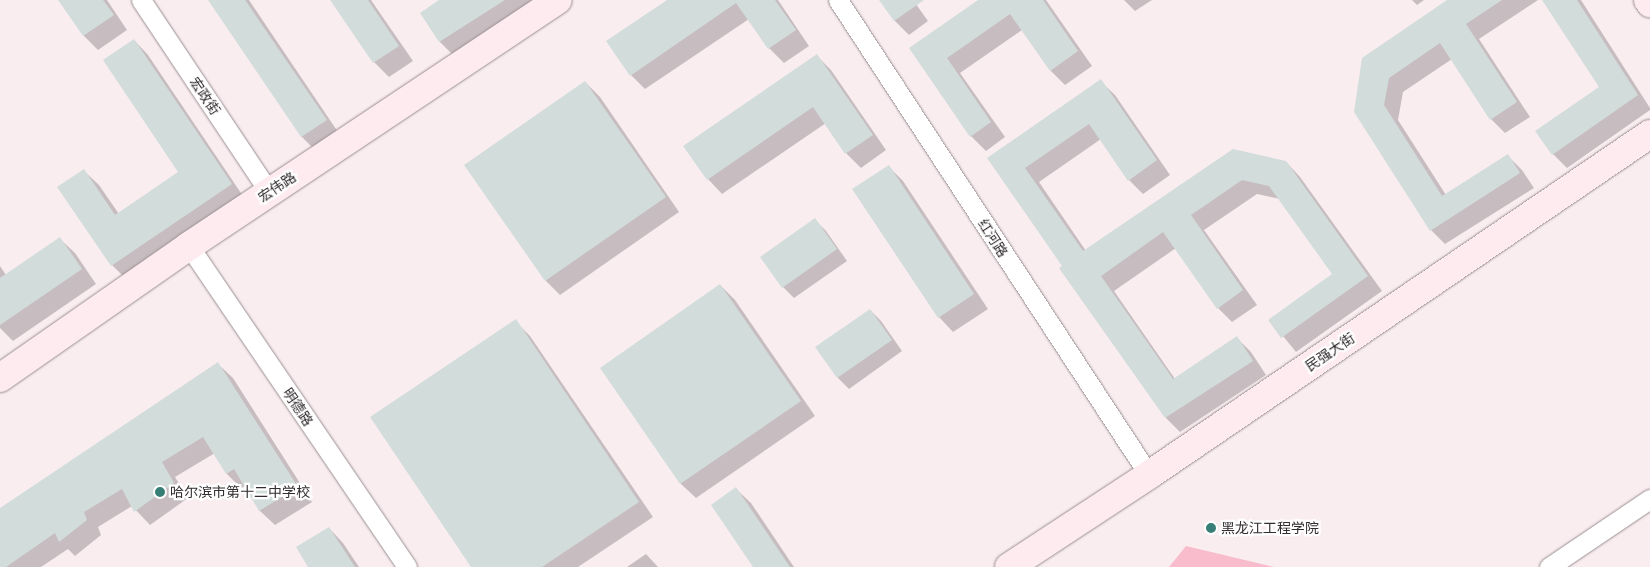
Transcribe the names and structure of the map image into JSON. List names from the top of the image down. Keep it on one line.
{"streets":{"street":["宏政街","宏伟路","红河路","民强大街","明德路"]},"crossings":[["宏政街","宏伟路"],["宏伟路","明德路"],["红河路","民强大街"]],"places":["哈尔滨市第十二中学校","黑龙江工程学院"]}
